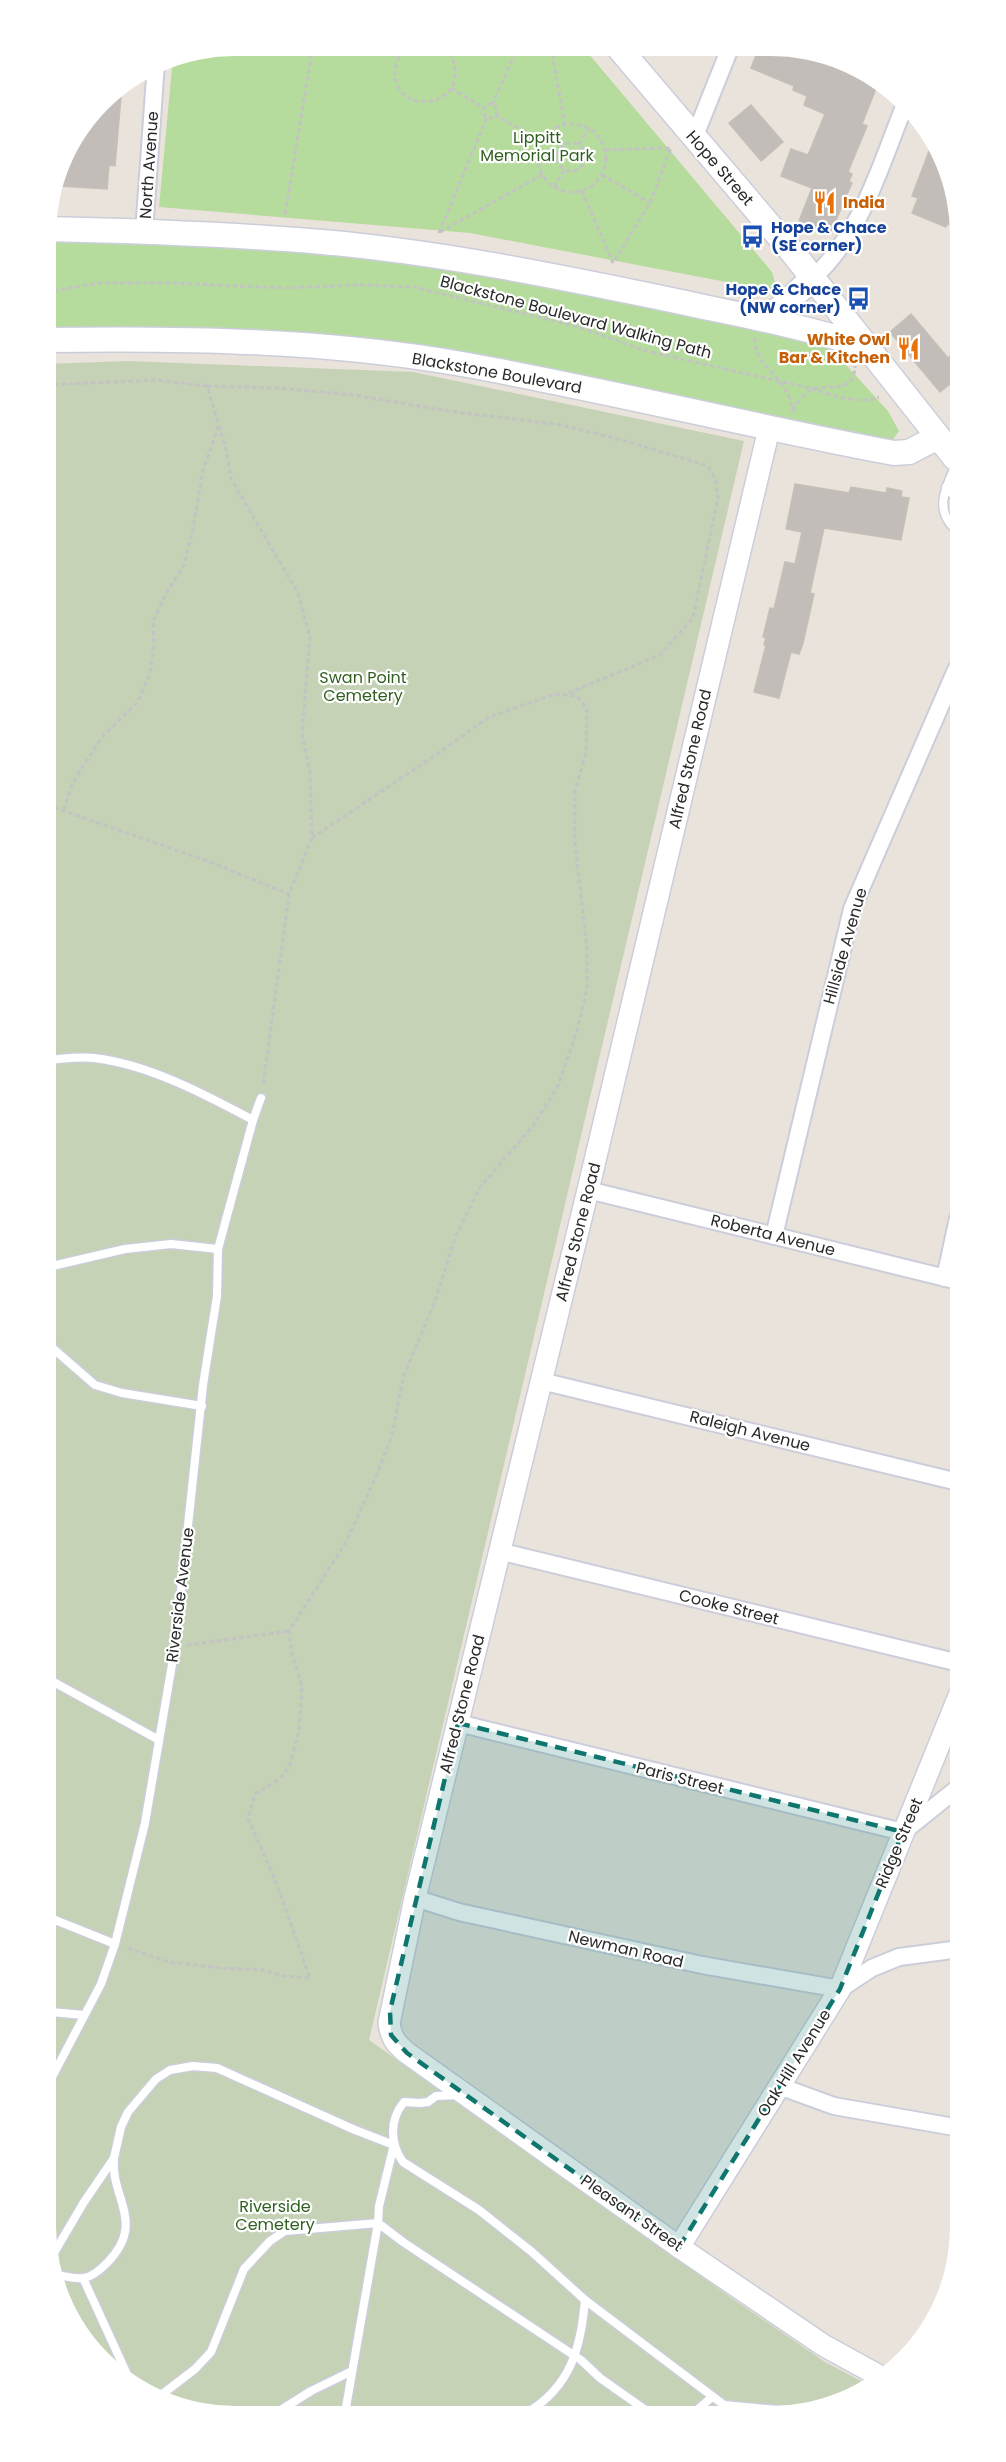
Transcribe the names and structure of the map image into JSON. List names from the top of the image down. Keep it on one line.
{"streets":{"main road":["Hope Street","Blackstone Boulevard"],"street":["North Avenue","Alfred Stone Road","Hillside Avenue","Roberta Avenue","Raleigh Avenue","Cooke Street","Paris Street","Ridge Street","Newman Road","Oak Hill Avenue","Pleasant Street"],"lane":["Riverside Avenue"],"path":["Blackstone Boulevard Walking Path"]},"crossings":[["Hope Street","Blackstone Boulevard"],["Blackstone Boulevard","Alfred Stone Road"],["Alfred Stone Road","Roberta Avenue"],["Alfred Stone Road","Raleigh Avenue"],["Alfred Stone Road","Cooke Street"],["Alfred Stone Road","Paris Street"],["Alfred Stone Road","Newman Road"],["Alfred Stone Road","Pleasant Street"],["Hillside Avenue","Roberta Avenue"],["Paris Street","Ridge Street"],["Ridge Street","Newman Road"],["Ridge Street","Oak Hill Avenue"],["Newman Road","Oak Hill Avenue"],["Oak Hill Avenue","Pleasant Street"]],"parks":["Lippitt Memorial Park","Swan Point Cemetery","Riverside Cemetery"],"places":{"restaurant":["India","White Owl Bar & Kitchen"],"bus stop":["Hope & Chace (SE corner)","Hope & Chace (NW corner)"]}}
